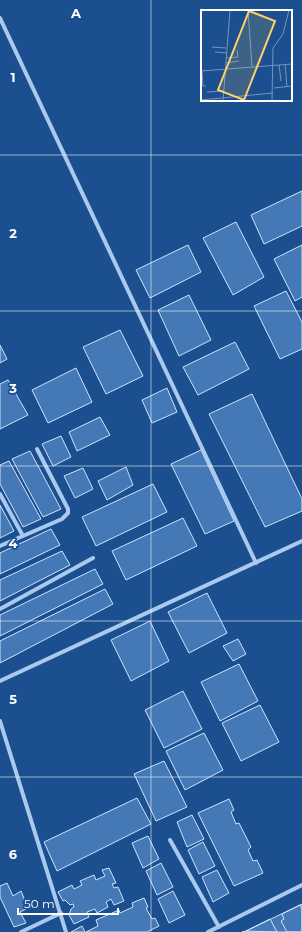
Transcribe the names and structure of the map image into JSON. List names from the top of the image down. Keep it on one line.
{"scale_bar":"50 m","grid":{"columns":["A"],"rows":["1","2","3","4","5","6"]}}
